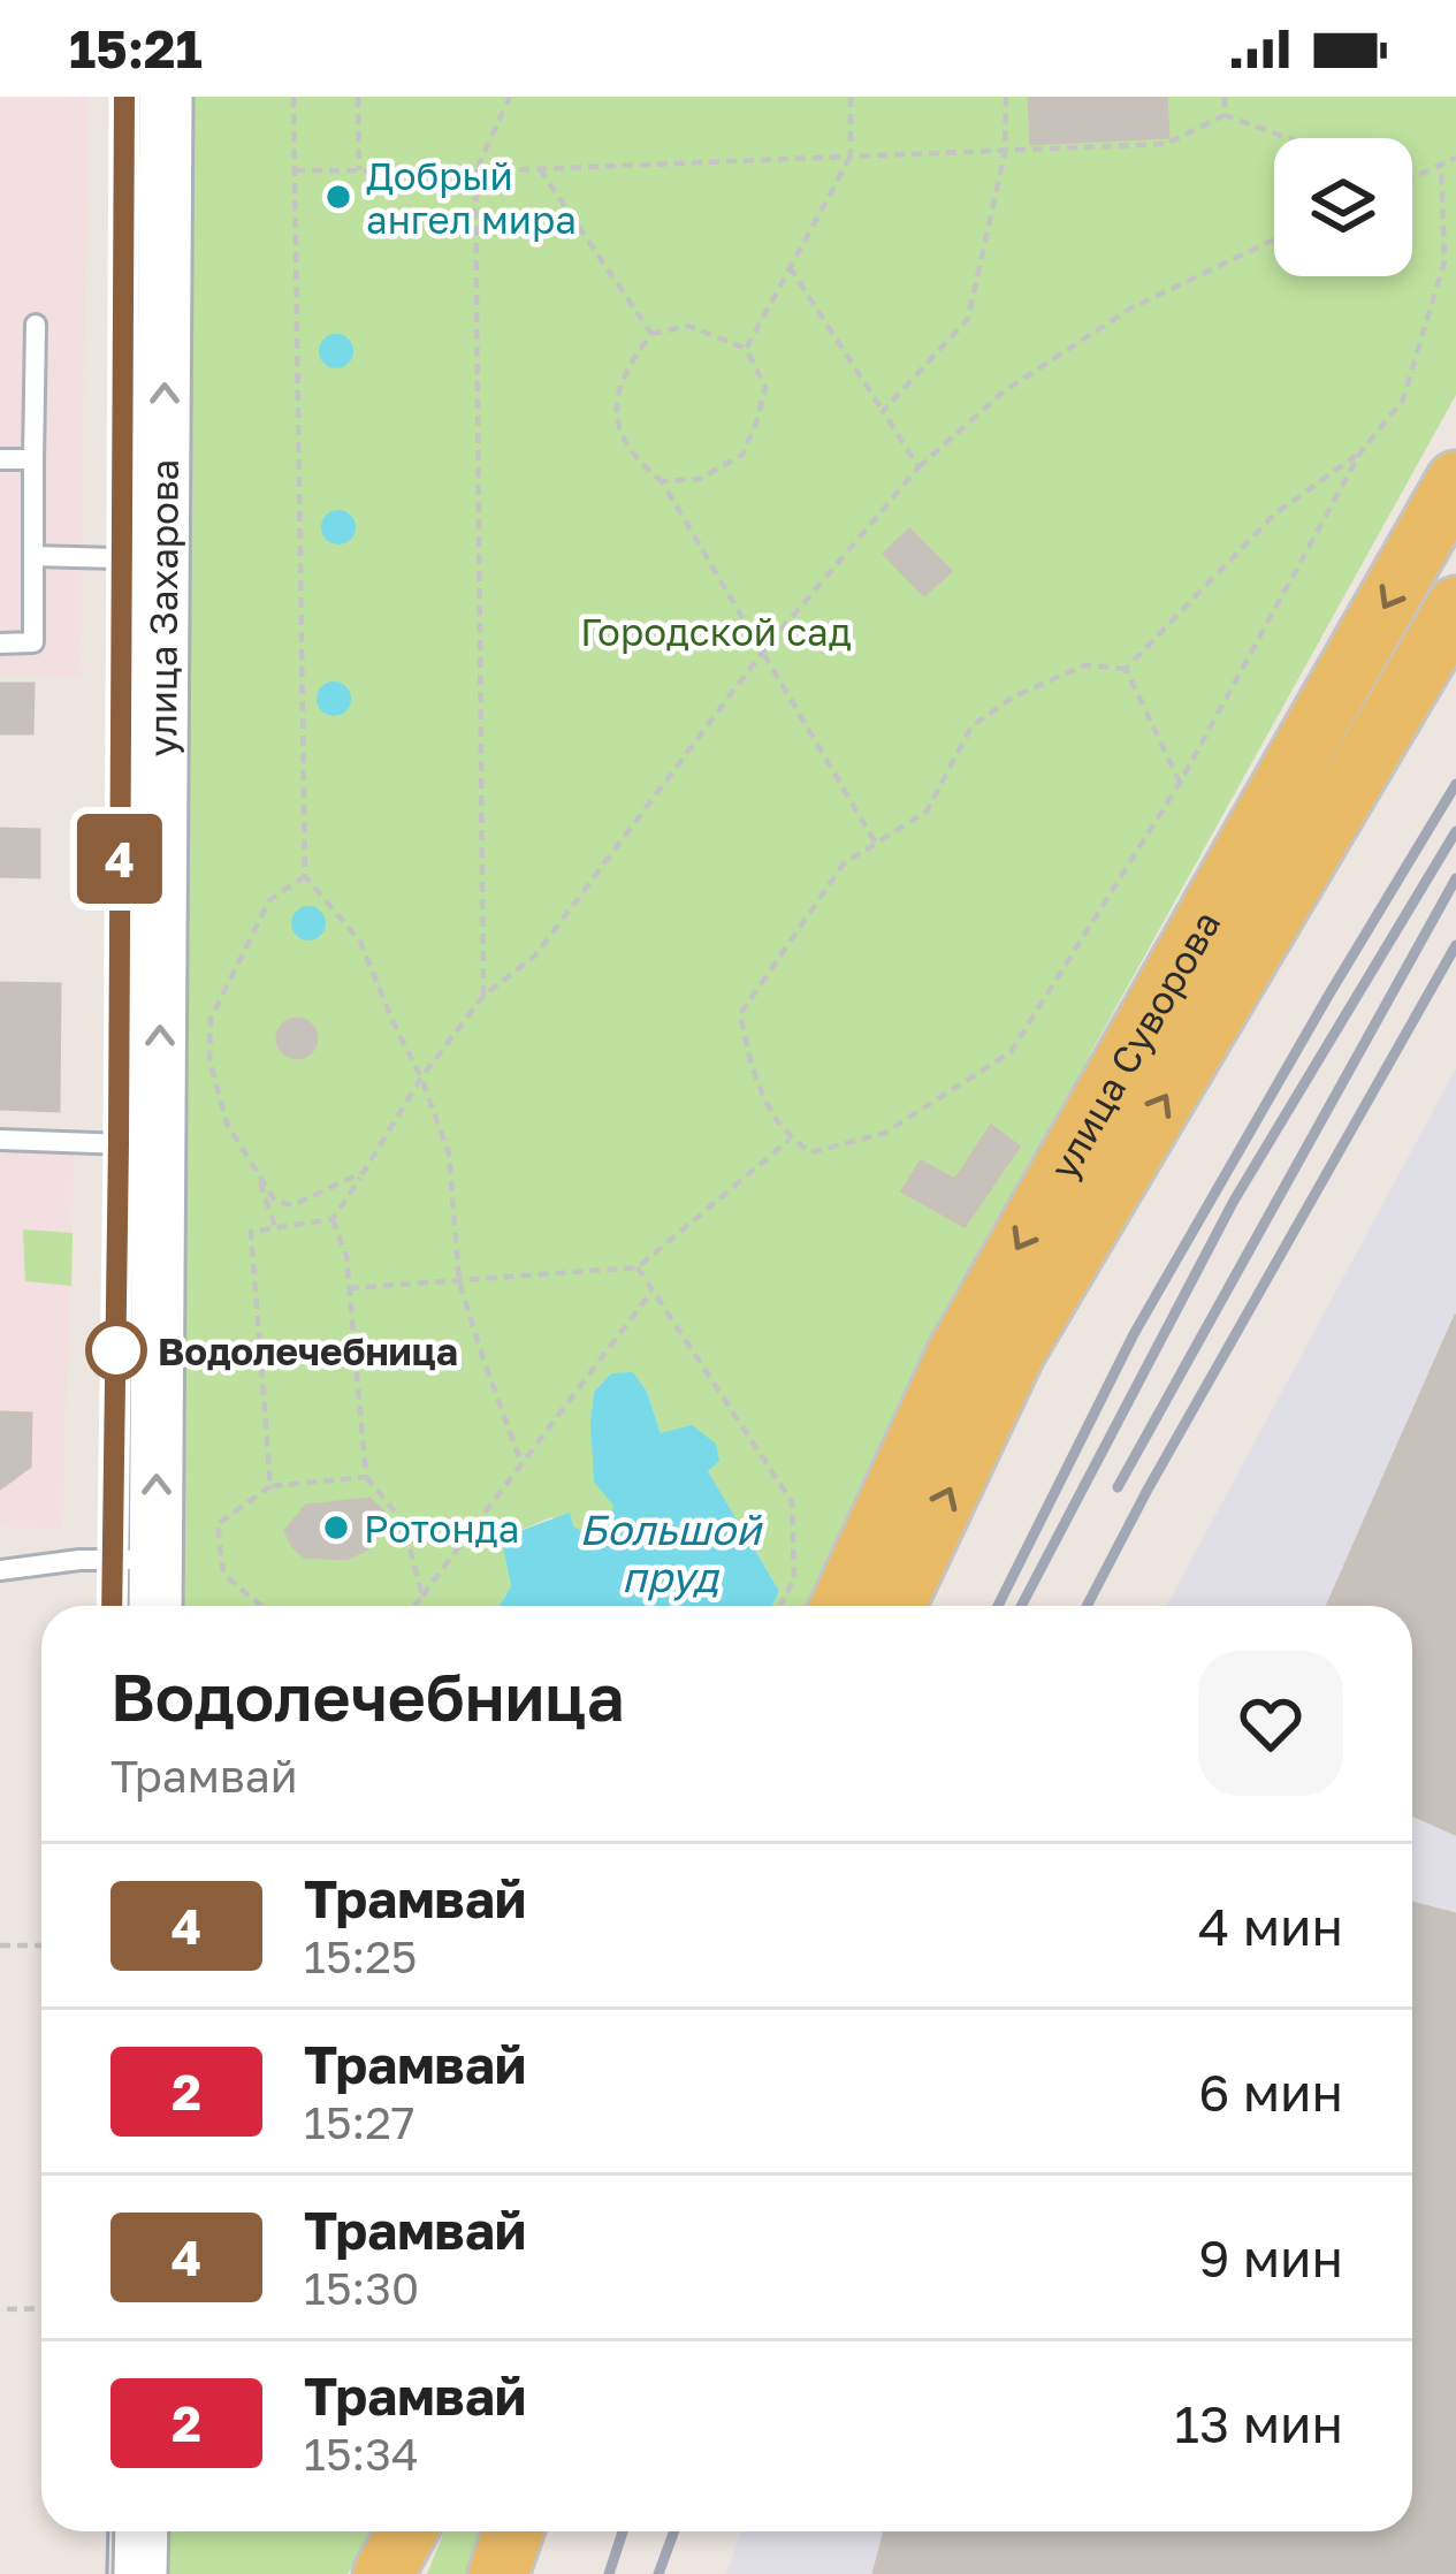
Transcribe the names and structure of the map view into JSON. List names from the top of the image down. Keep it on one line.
{"streets":{"main road":["улица Суворова"],"street":["улица Захарова"]},"one_way":["улица Захарова"],"water":["Большой пруд"],"parks":["Городской сад"],"places":["Добрый ангел мира","Водолечебница","Ротонда"],"lines":["tram line 4"],"page":{"status":"15:21","on_map":"4","heading":["Водолечебница","Трамвай"],"list":[{"mark":"4","name":"Трамвай","note":"15:25","value":"4 мин"},{"mark":"2","name":"Трамвай","note":"15:27","value":"6 мин"},{"mark":"4","name":"Трамвай","note":"15:30","value":"9 мин"},{"mark":"2","name":"Трамвай","note":"15:34","value":"13 мин"}]}}
